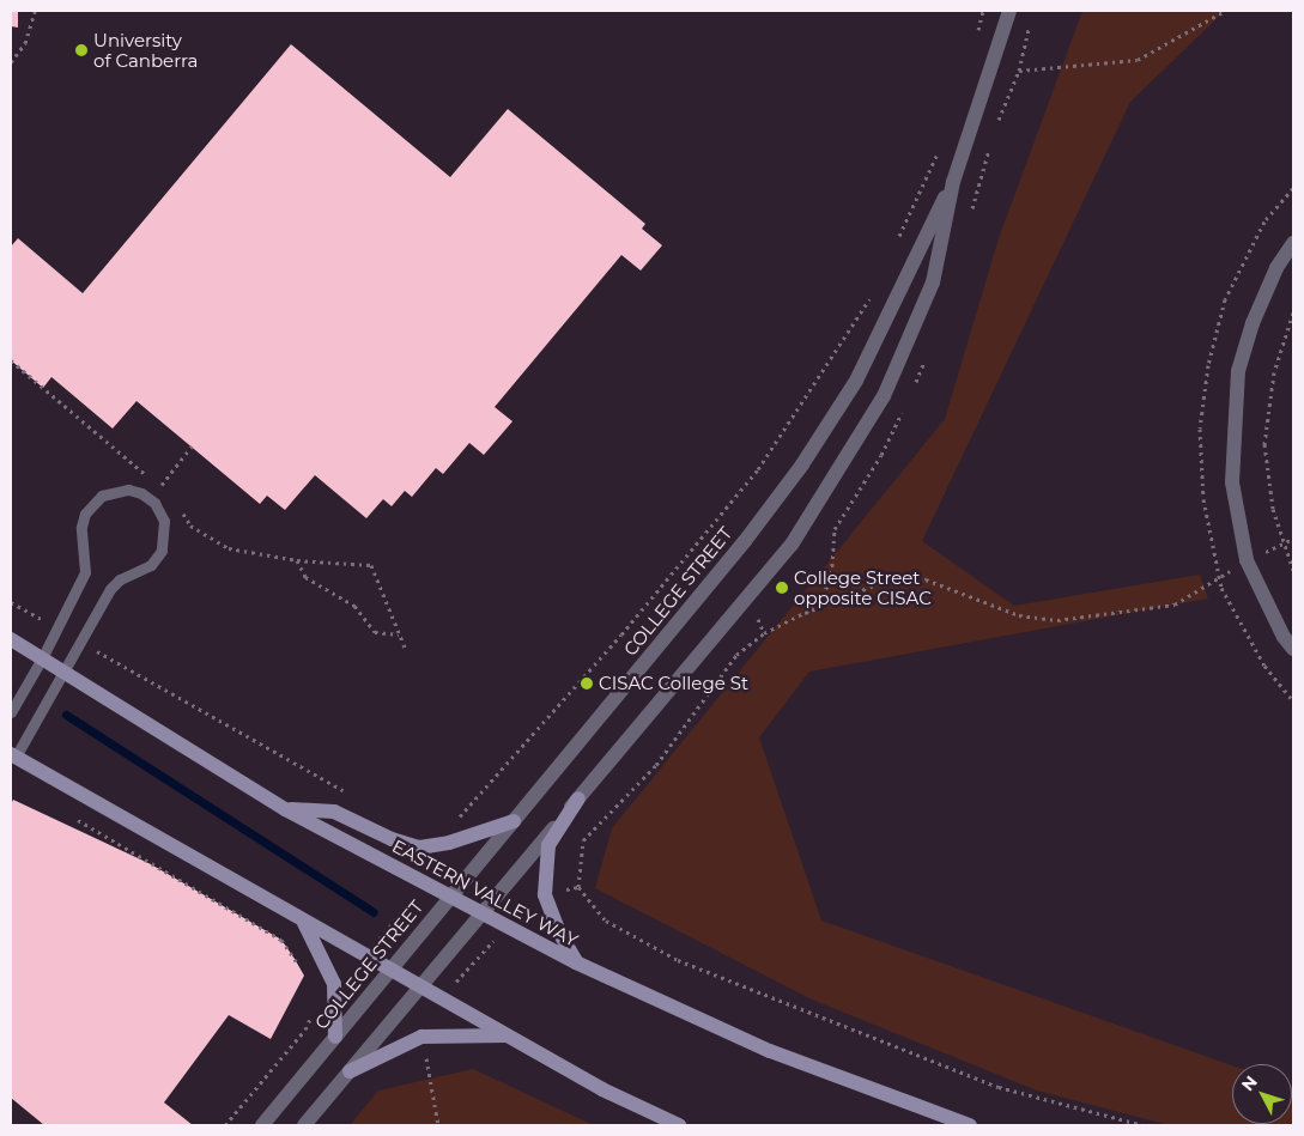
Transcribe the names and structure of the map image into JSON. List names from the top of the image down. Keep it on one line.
{"streets":{"main road":["EASTERN VALLEY WAY"],"street":["COLLEGE STREET"]},"crossings":[["COLLEGE STREET","EASTERN VALLEY WAY"]],"places":["University of Canberra","College Street opposite CISAC","CISAC College St"],"north":"top left"}
